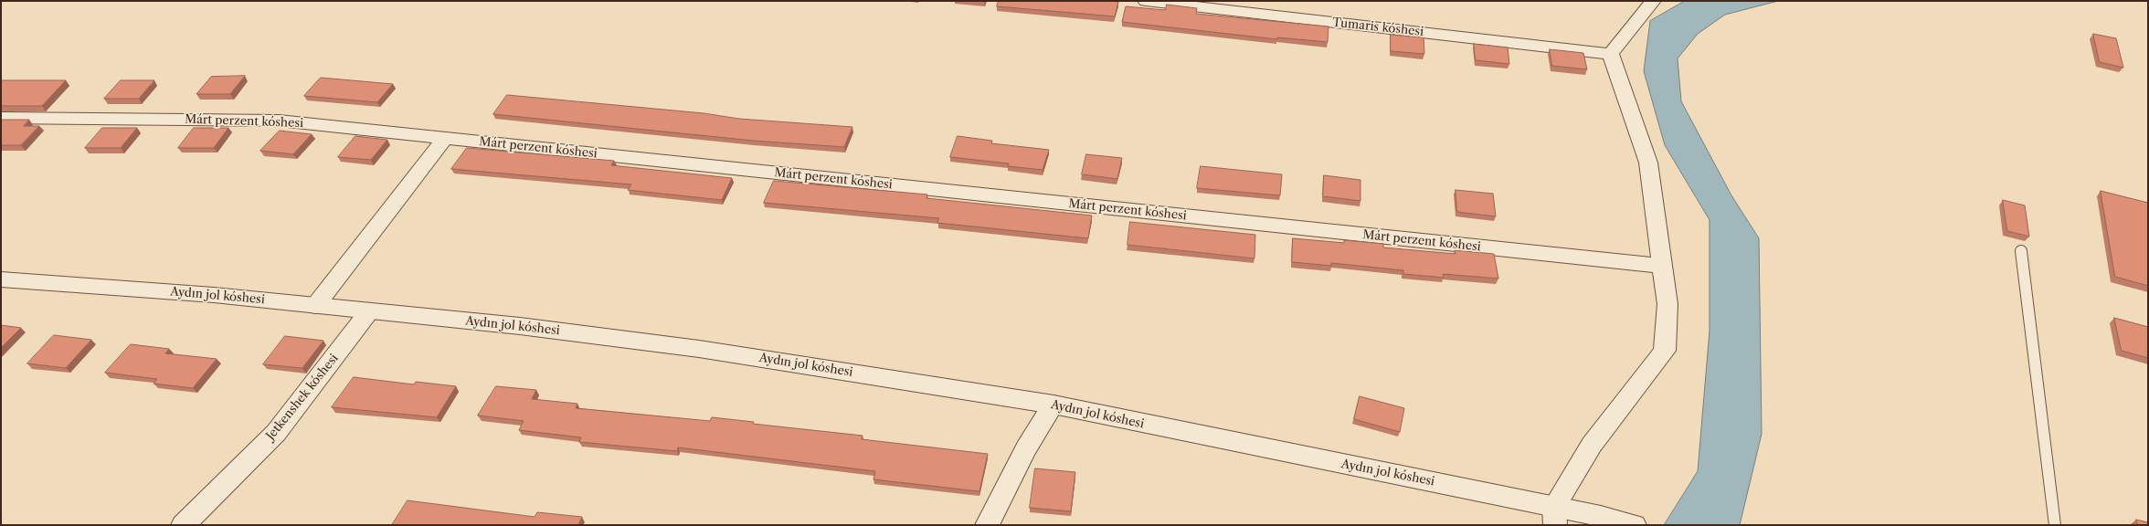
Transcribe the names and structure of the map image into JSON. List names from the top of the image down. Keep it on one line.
{"streets":{"street":["Tumaris kóshesi","Márt perzent kóshesi","Aydın jol kóshesi","Jetkenshek kóshesi"]},"crossings":[["Aydın jol kóshesi","Jetkenshek kóshesi"]]}
